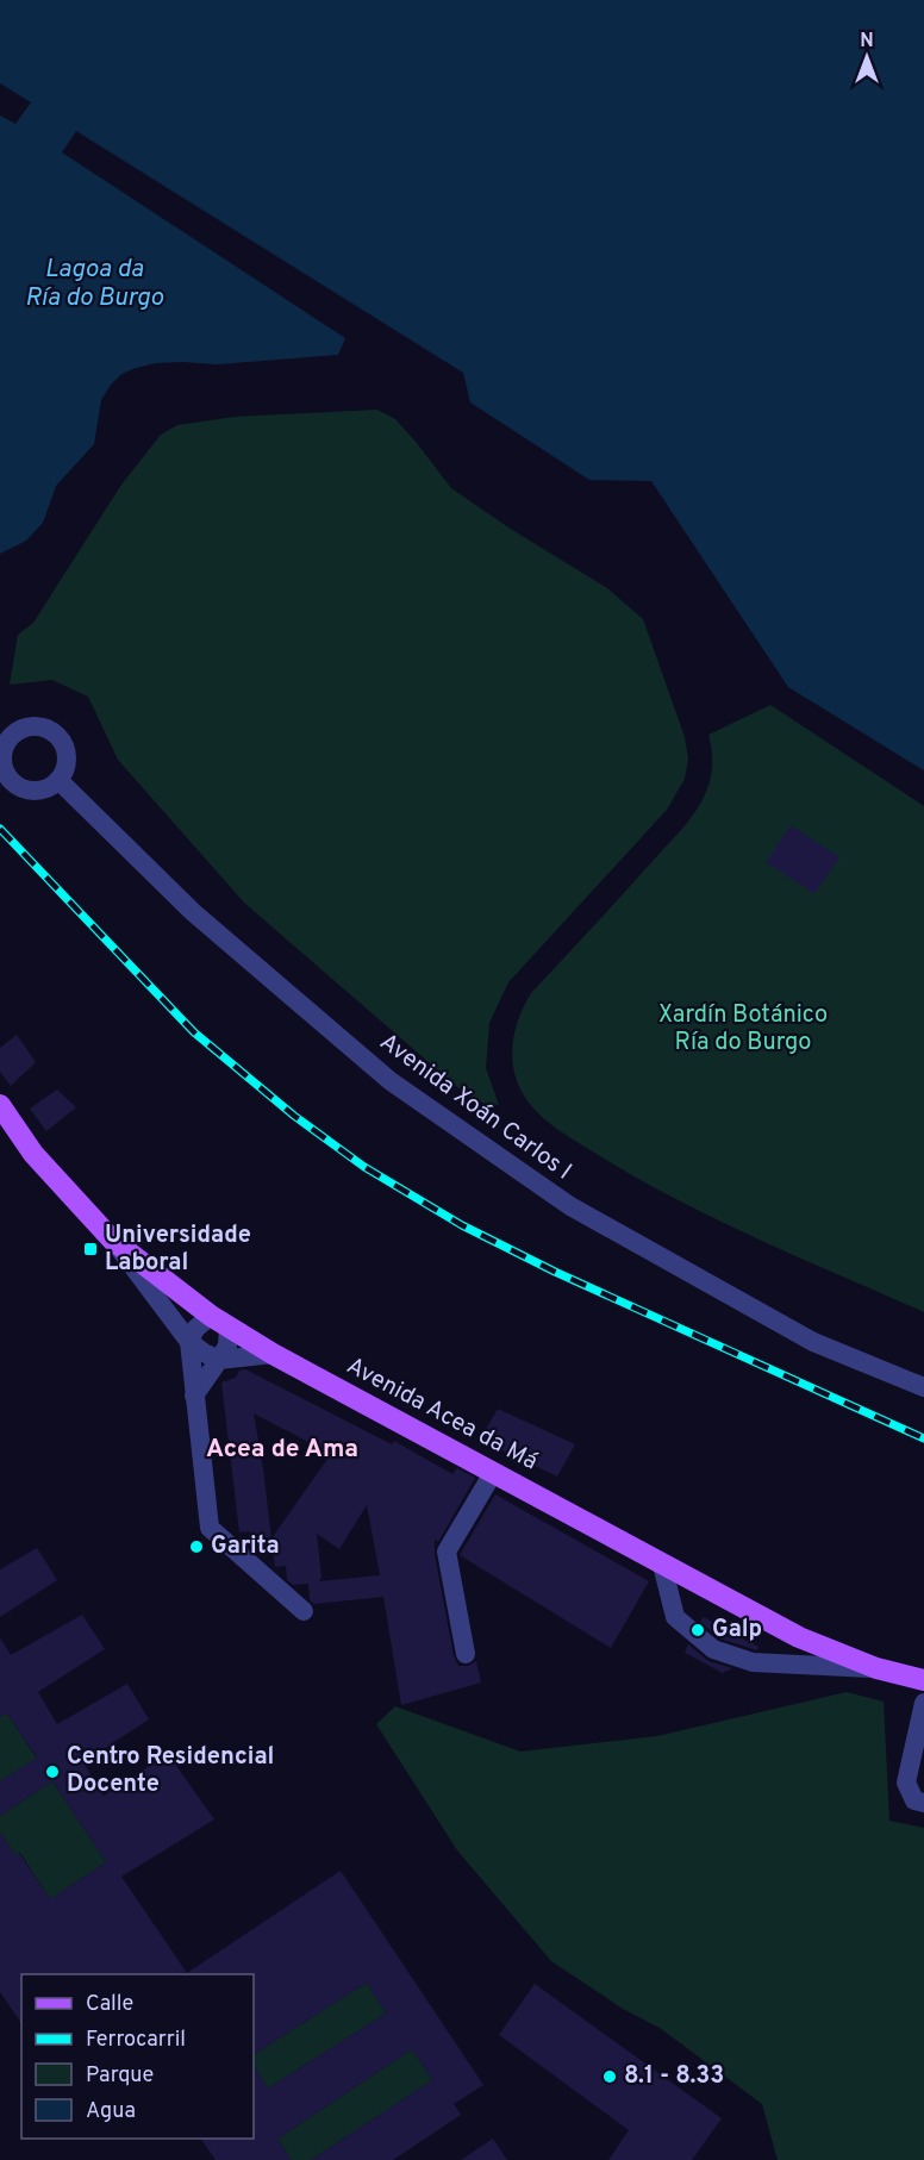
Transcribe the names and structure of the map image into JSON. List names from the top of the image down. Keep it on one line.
{"streets":{"main road":["Avenida Acea da Má"],"street":["Avenida Xoán Carlos I"]},"districts":["Acea de Ama"],"water":["Lagoa da Ría do Burgo"],"parks":["Xardín Botánico Ría do Burgo"],"places":{"transit":["Universidade Laboral"],"other":["Garita","Galp","Centro Residencial Docente","8.1 - 8.33"]},"legend":["Calle","Ferrocarril","Parque","Agua"],"north":"top"}
